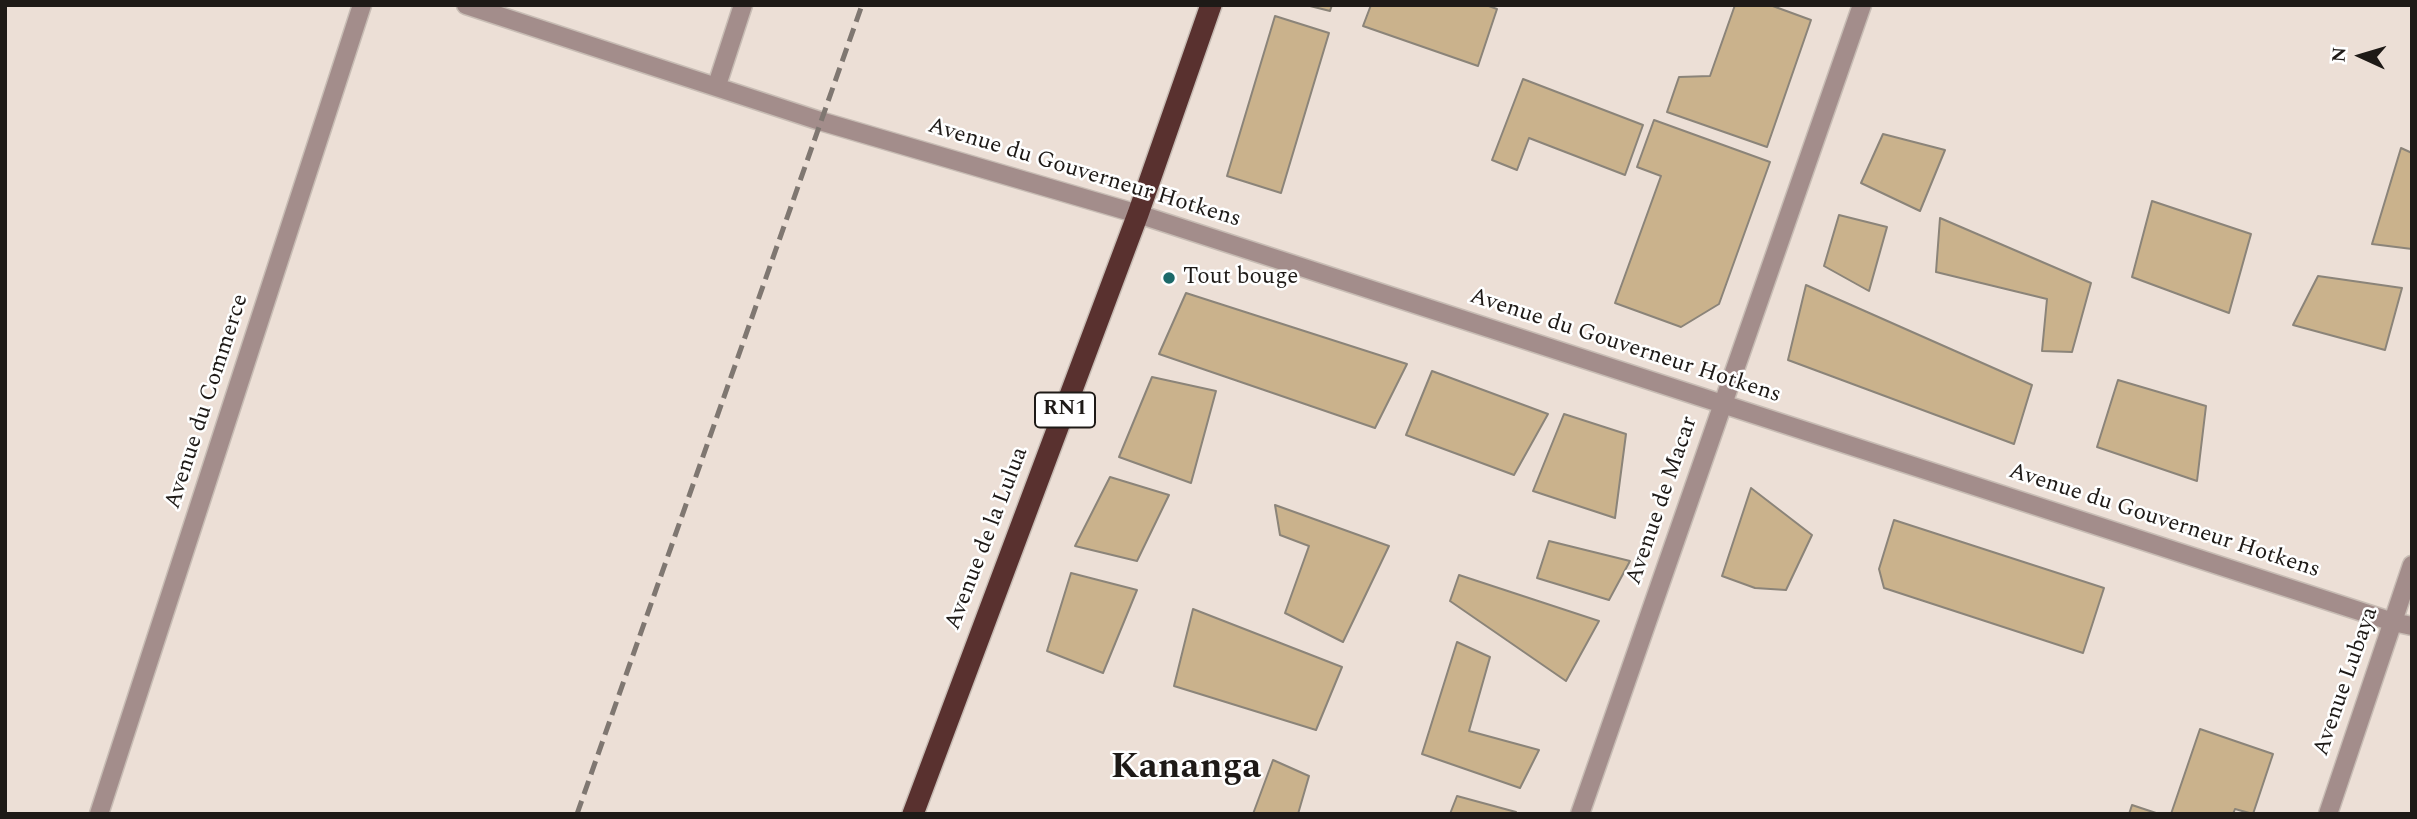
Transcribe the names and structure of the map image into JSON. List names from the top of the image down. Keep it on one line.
{"streets":{"highway":["RN1","Avenue de la Lulua"],"street":["Avenue du Gouverneur Hotkens","Avenue du Commerce","Avenue de Macar","Avenue Lubaya"]},"crossings":[["Avenue du Gouverneur Hotkens","Avenue de Macar"],["Avenue du Gouverneur Hotkens","Avenue de la Lulua"],["Avenue du Gouverneur Hotkens","Avenue Lubaya"]],"districts":["Kananga"],"places":["Tout bouge"],"north":"left"}
